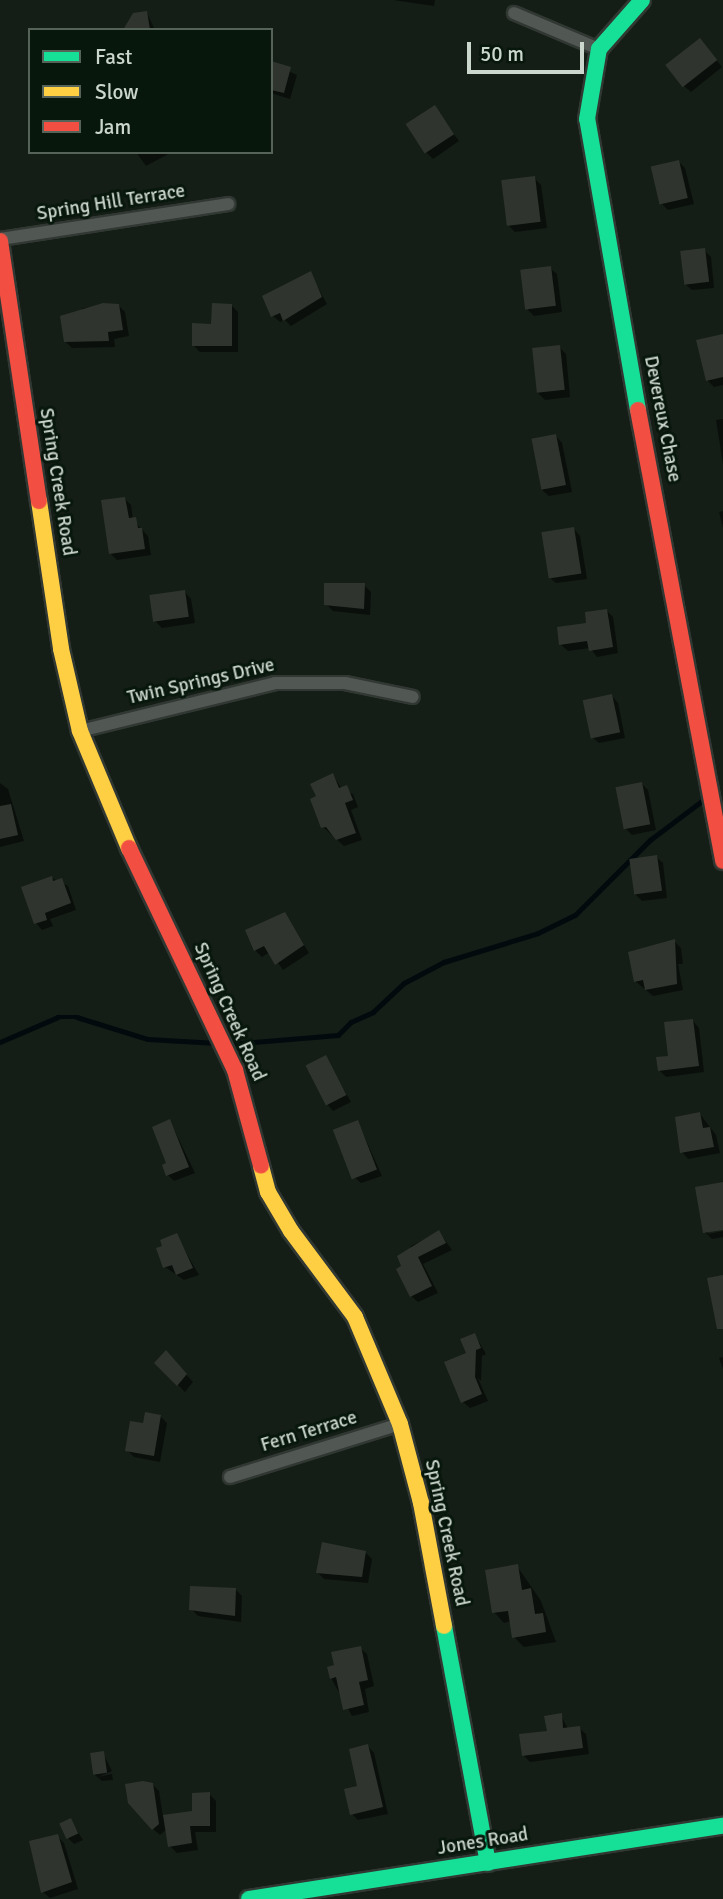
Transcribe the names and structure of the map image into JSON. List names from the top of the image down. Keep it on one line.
{"streets":{"street":["Spring Hill Terrace","Devereux Chase","Spring Creek Road","Twin Springs Drive","Fern Terrace","Jones Road"]},"crossings":[["Spring Hill Terrace","Spring Creek Road"],["Spring Creek Road","Twin Springs Drive"],["Spring Creek Road","Fern Terrace"],["Spring Creek Road","Jones Road"]],"legend":["Fast","Slow","Jam"],"scale_bar":"50 m"}
